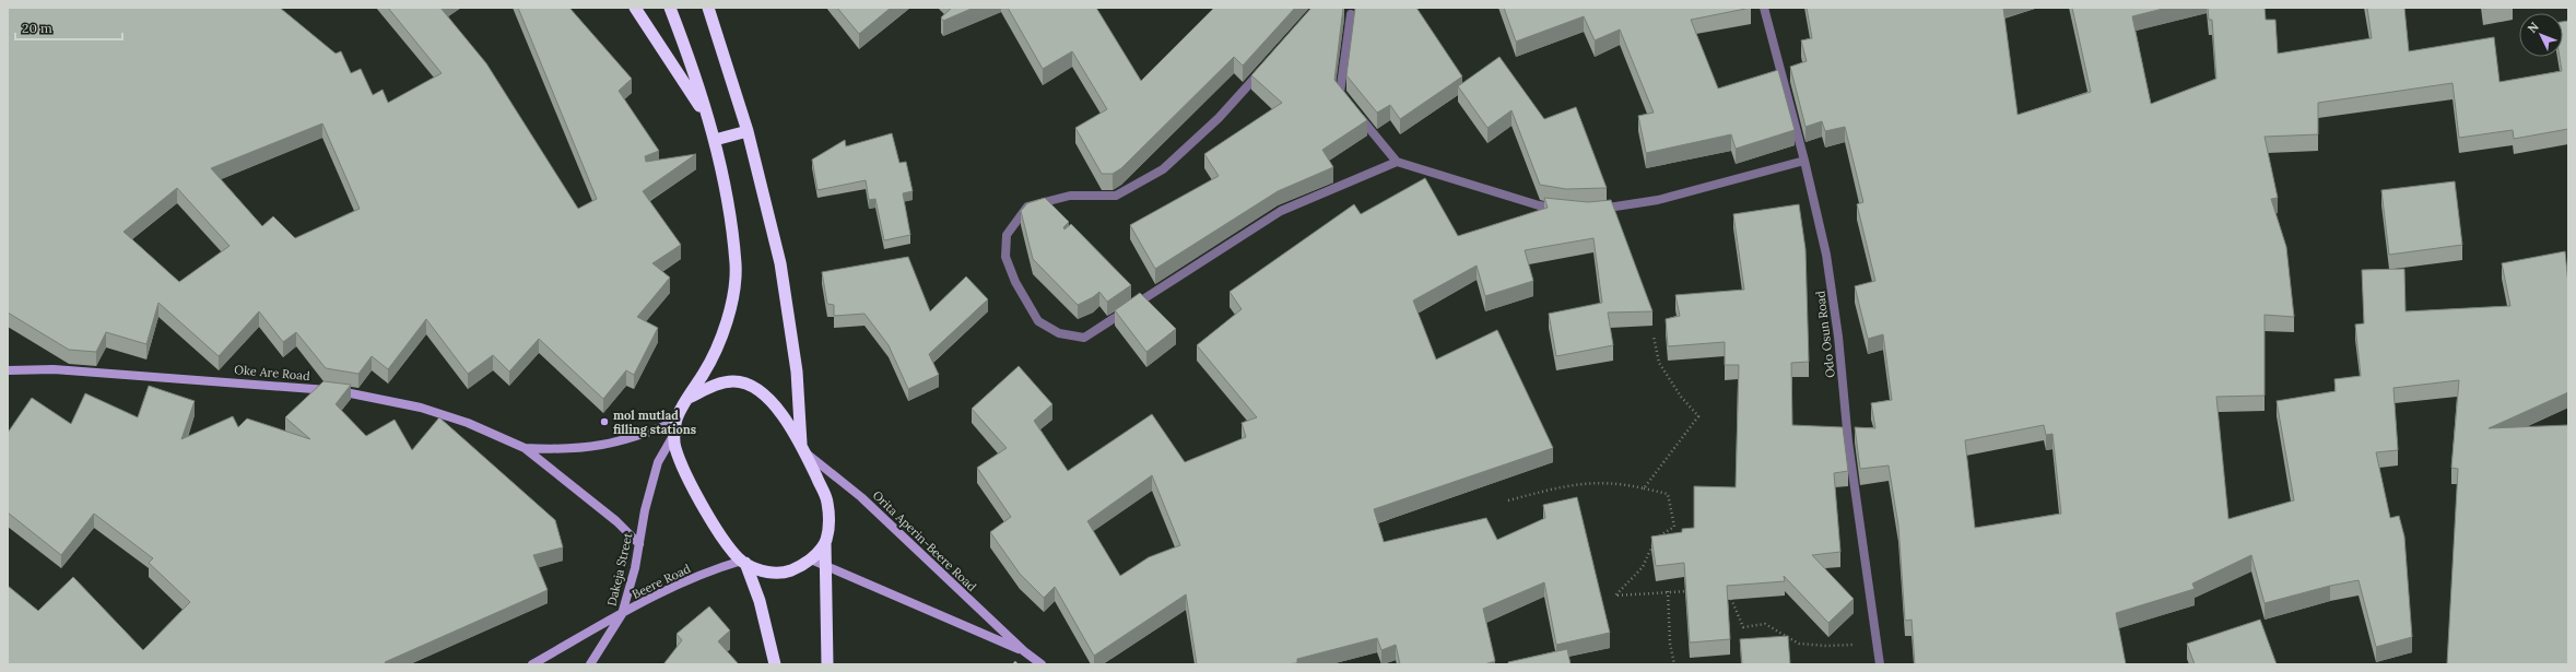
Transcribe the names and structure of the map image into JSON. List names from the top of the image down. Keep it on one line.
{"streets":{"main road":["Oke Are Road","Orita Aperin-Beere Road","Dakeja Street","Beere Road"],"street":["Odo Osun Road"]},"crossings":[["Oke Are Road","Dakeja Street"],["Dakeja Street","Beere Road"]],"places":["mol mutlad filling stations"],"scale_bar":"20 m","north":"top left"}
